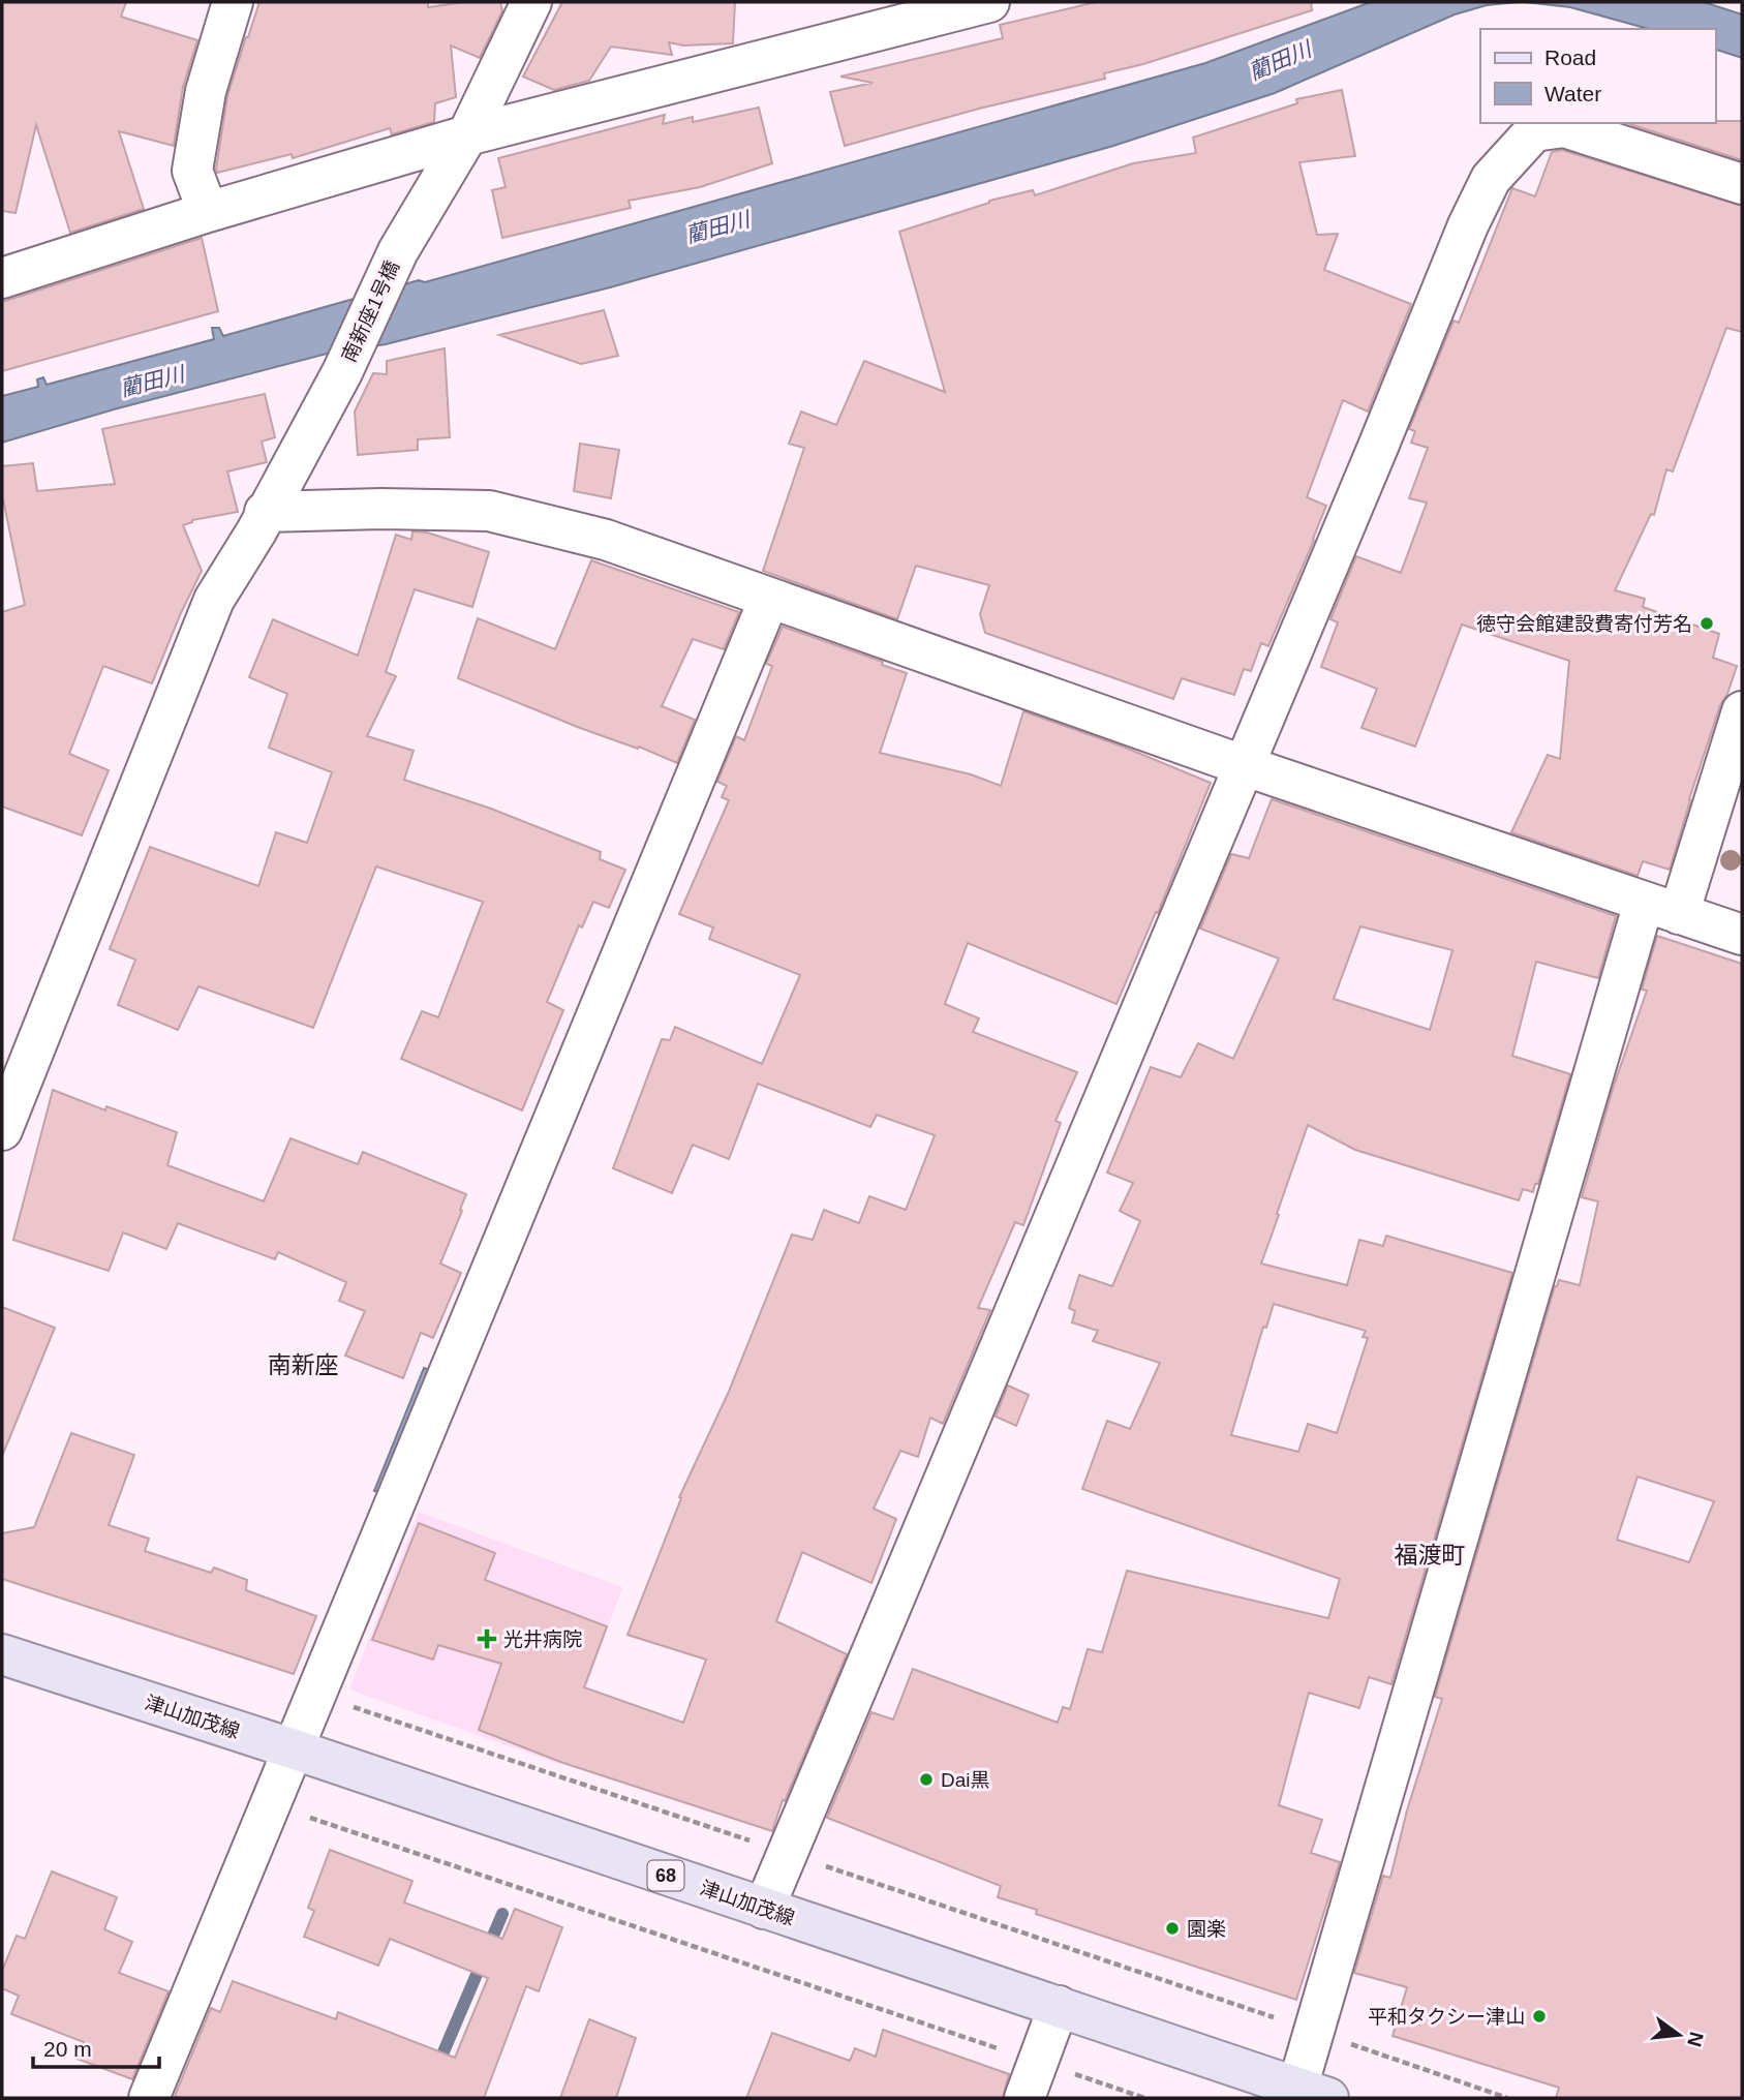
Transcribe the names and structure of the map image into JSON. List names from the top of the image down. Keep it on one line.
{"streets":{"main road":["津山加茂線","68"],"street":["南新座1号橋"]},"districts":["南新座","福渡町"],"water":["藺田川"],"places":{"other":["徳守会館建設費寄付芳名","Dai黒","園楽","平和タクシー津山"],"health":["光井病院"]},"legend":["Road","Water"],"scale_bar":"20 m","north":"right"}
